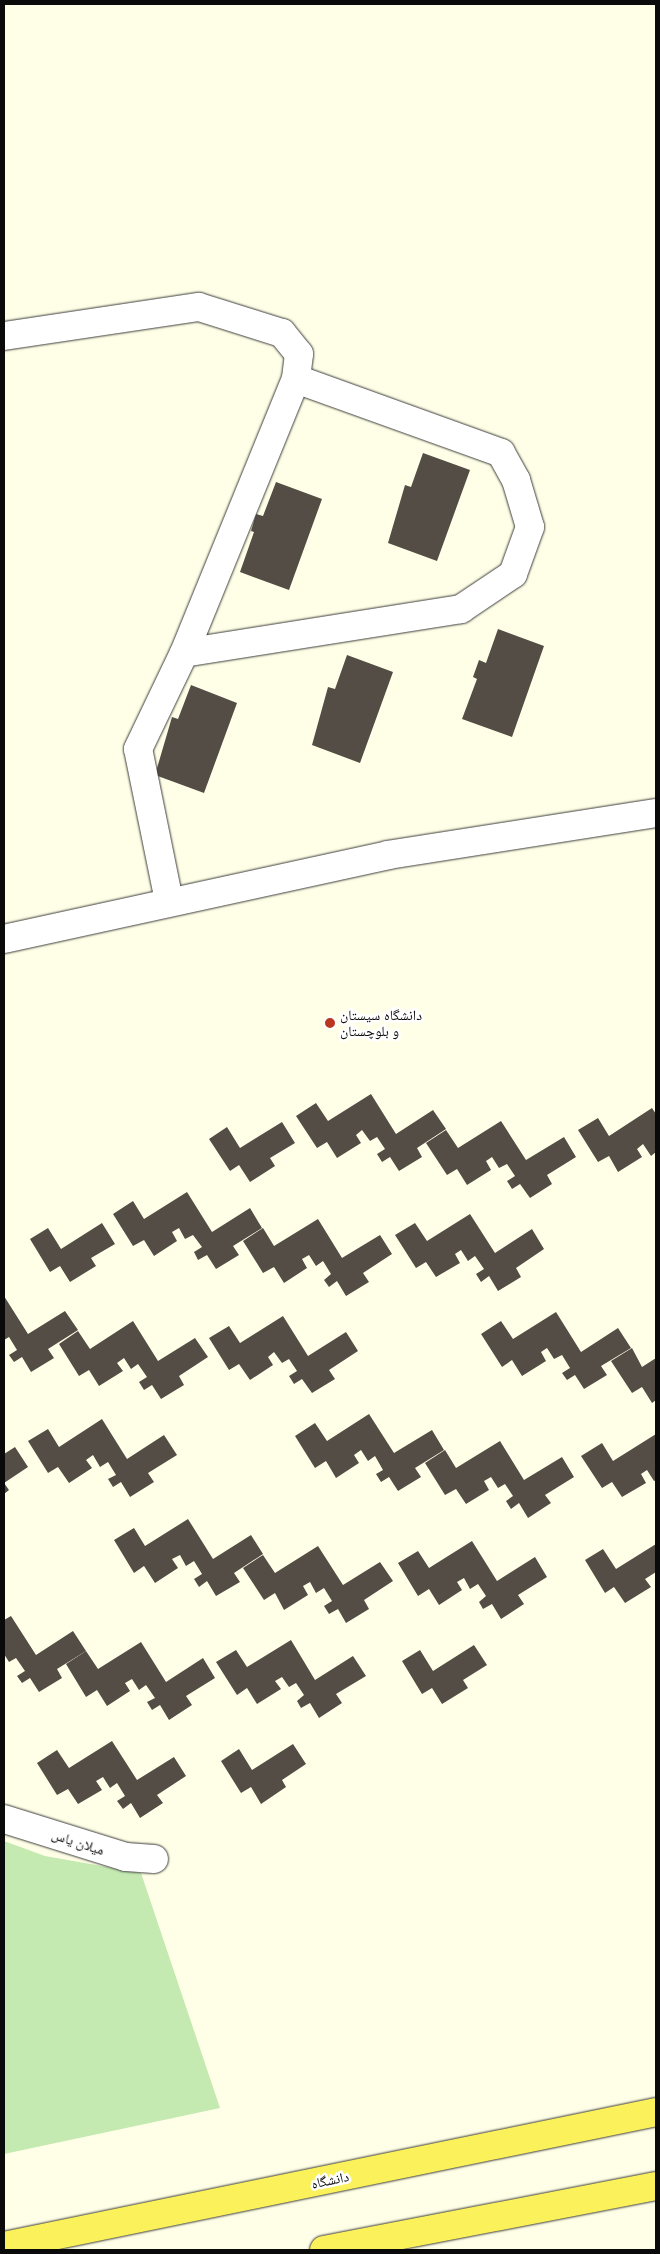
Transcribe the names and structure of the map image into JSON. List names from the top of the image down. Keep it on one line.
{"streets":{"main road":["دانشگاه"],"street":["میلان یاس"]},"places":["دانشگاه سیستان و بلوچستان"]}
